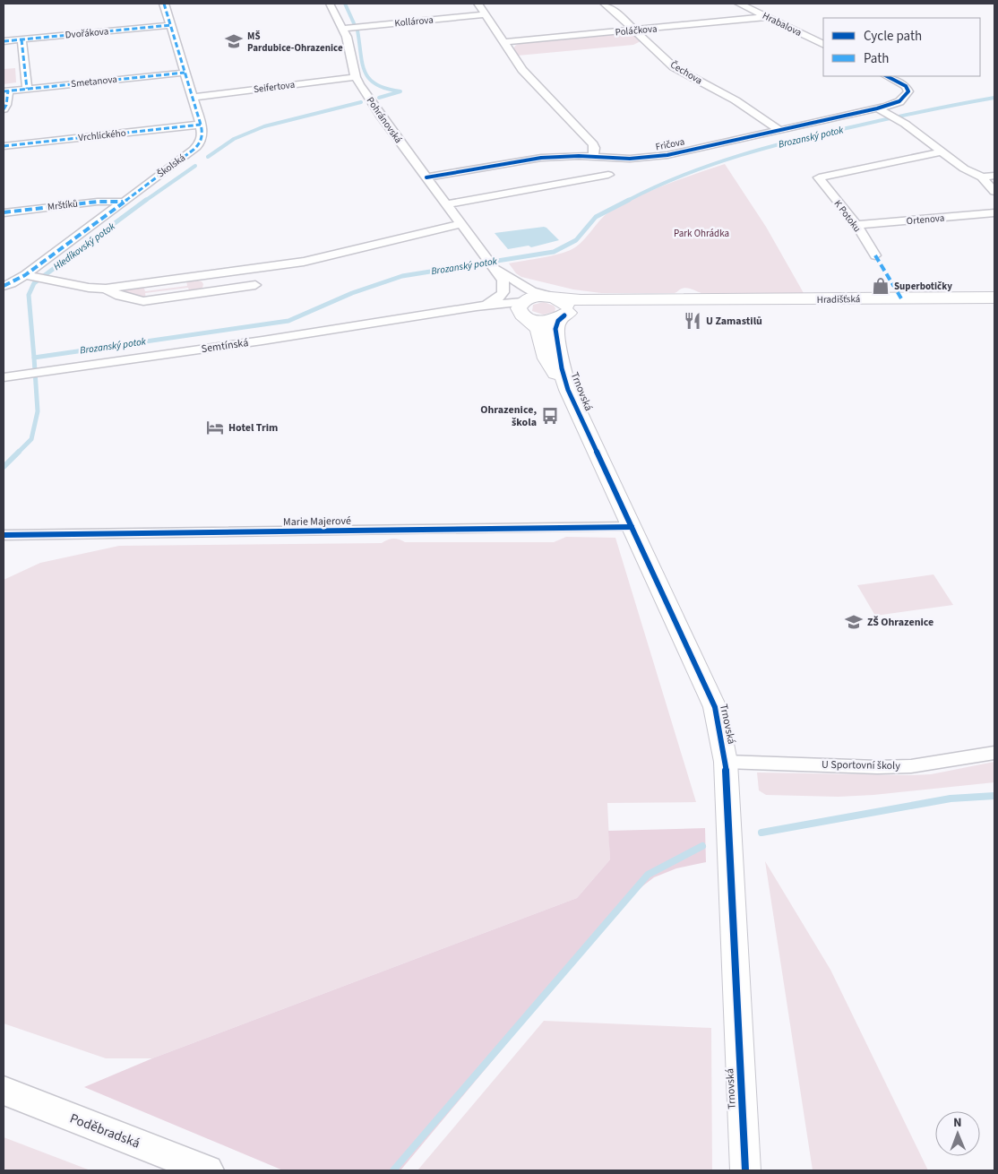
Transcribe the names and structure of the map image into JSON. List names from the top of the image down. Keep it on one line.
{"streets":{"main road":["Poděbradská"],"street":["Kollárova","Hrabalova","Poláčkova","Dvořákova","Čechova","Smetanova","Seifertova","Pohránovská","Vrchlického","Fričova","Školská","Mrštíků","K Potoku","Ortenova","Hradišťská","Semtínská","Trnovská","Marie Majerové","U Sportovní školy"]},"crossings":[["Kollárova","Pohránovská"],["Hrabalova","Poláčkova"],["Poláčkova","Čechova"],["Dvořákova","Školská"],["Čechova","Fričova"],["Smetanova","Školská"],["Seifertova","Pohránovská"],["Seifertova","Školská"],["Pohránovská","Fričova"],["Pohránovská","Hradišťská"],["Pohránovská","Semtínská"],["Pohránovská","Trnovská"],["Vrchlického","Školská"],["Školská","Mrštíků"],["K Potoku","Ortenova"],["Hradišťská","Semtínská"],["Hradišťská","Trnovská"],["Semtínská","Trnovská"],["Trnovská","Marie Majerové"],["Trnovská","U Sportovní školy"]],"water":["Brozanský potok","Hledíkovský potok"],"parks":["Park Ohrádka"],"places":{"school or university":["MŠ Pardubice-Ohrazenice","ZŠ Ohrazenice"],"shop":["Superbotičky"],"restaurant":["U Zamastilů"],"bus stop":["Ohrazenice, škola"],"hotel":["Hotel Trim"]},"legend":["Cycle path","Path"],"north":"top"}
